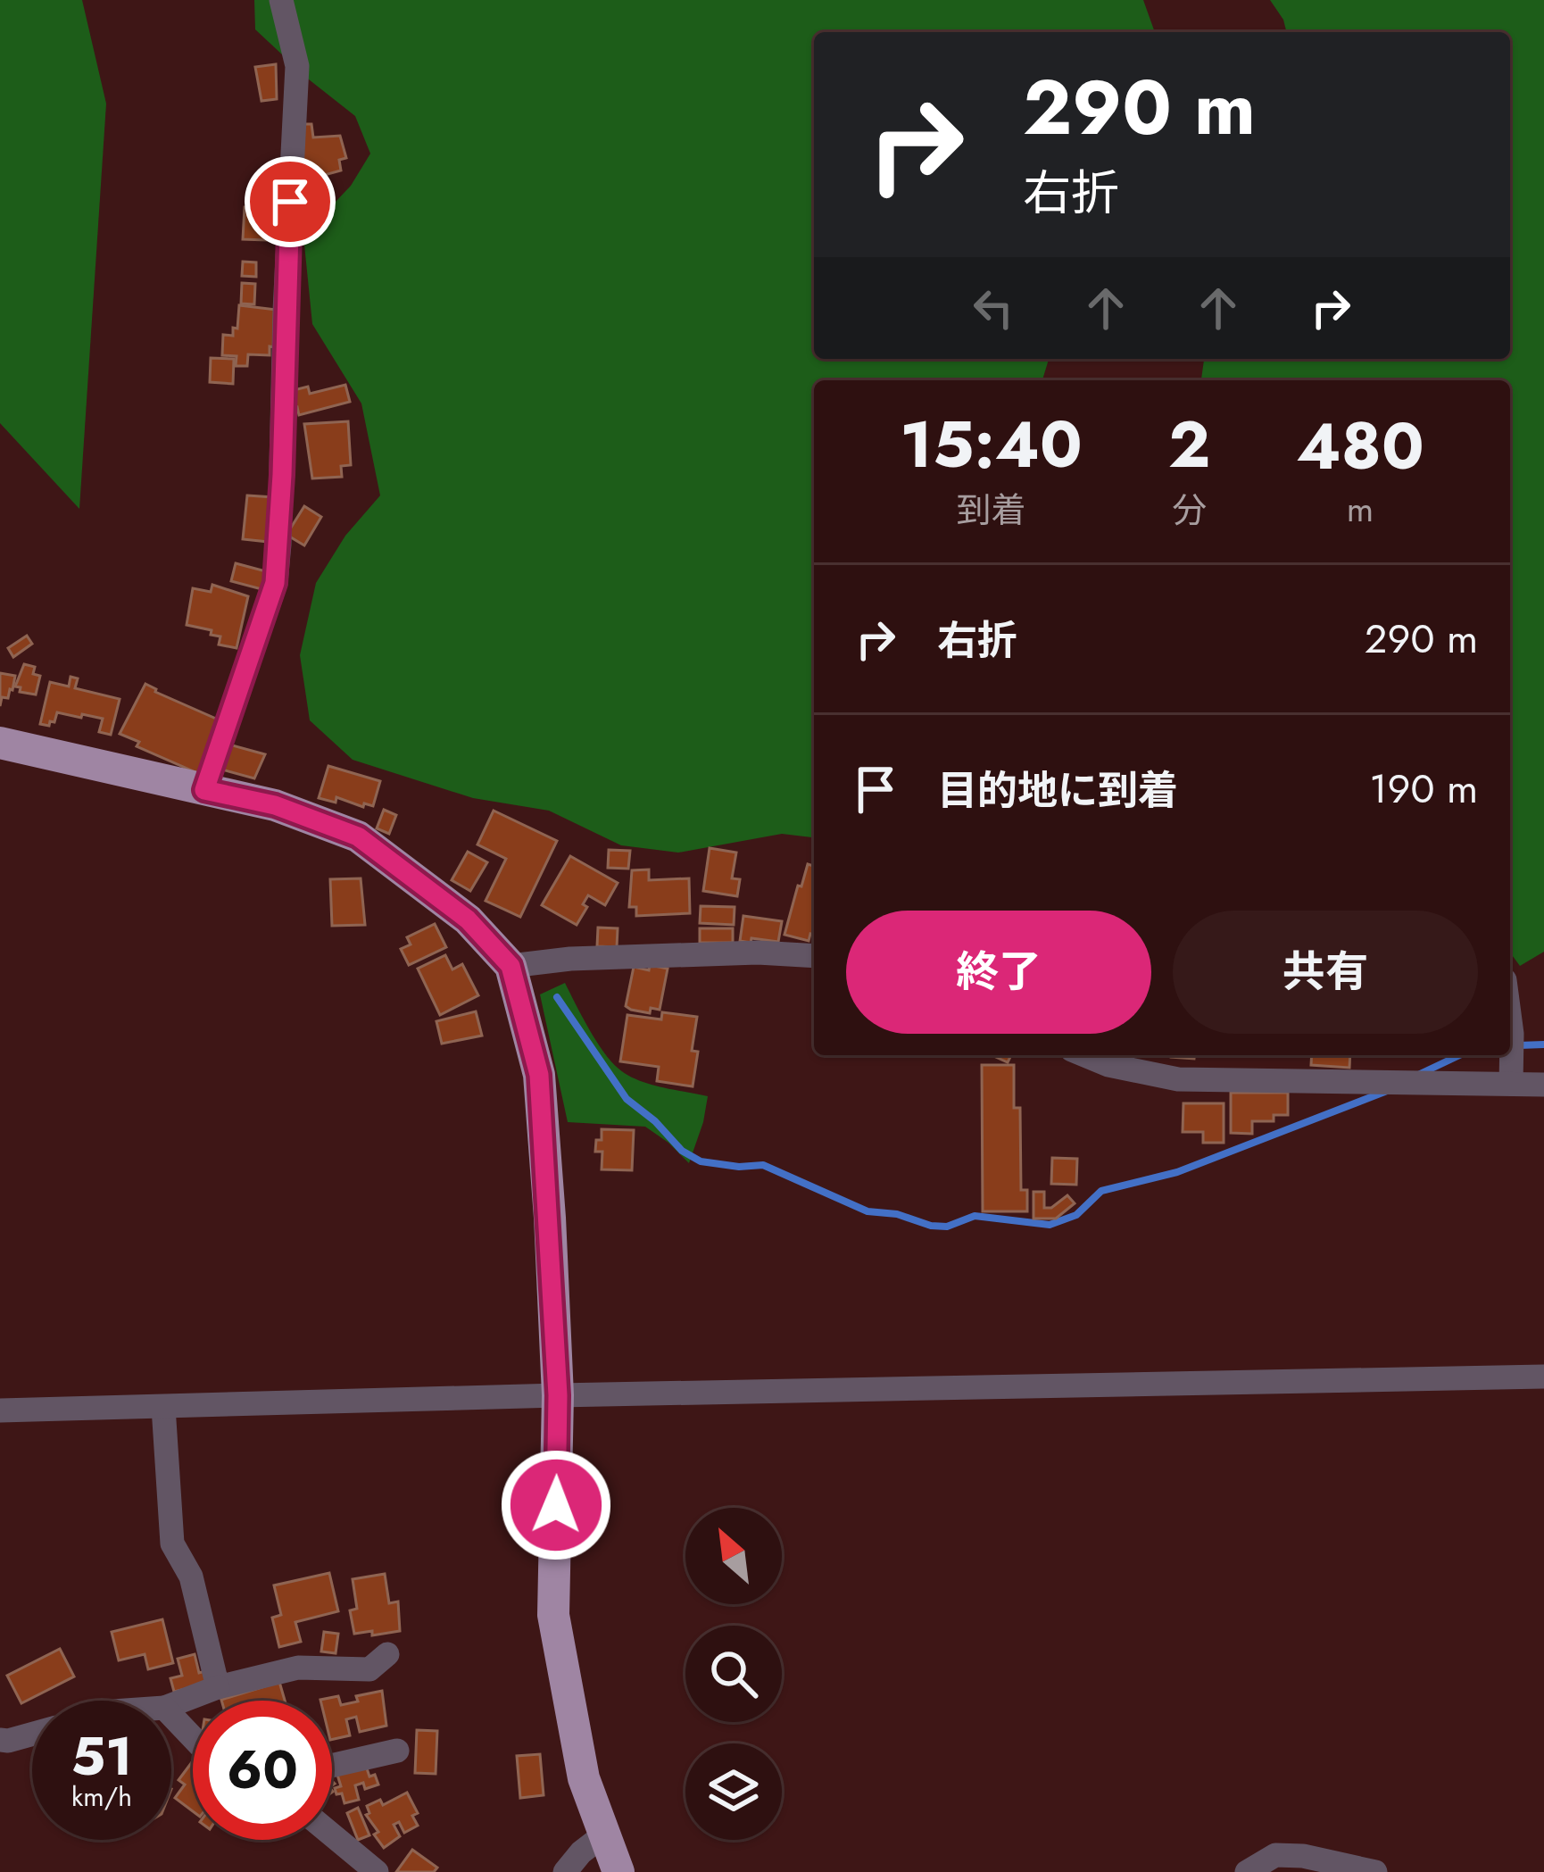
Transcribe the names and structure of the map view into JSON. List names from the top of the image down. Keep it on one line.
{"north":"top left","page":{"turn":["290 m","右折"],"eta":["15:40","到着","2","分","480","m"],"list":[{"name":"右折","value":"290 m"},{"name":"目的地に到着","value":"190 m"}],"buttons":["終了","共有"],"speed":"51 km/h","limit":"60"}}
